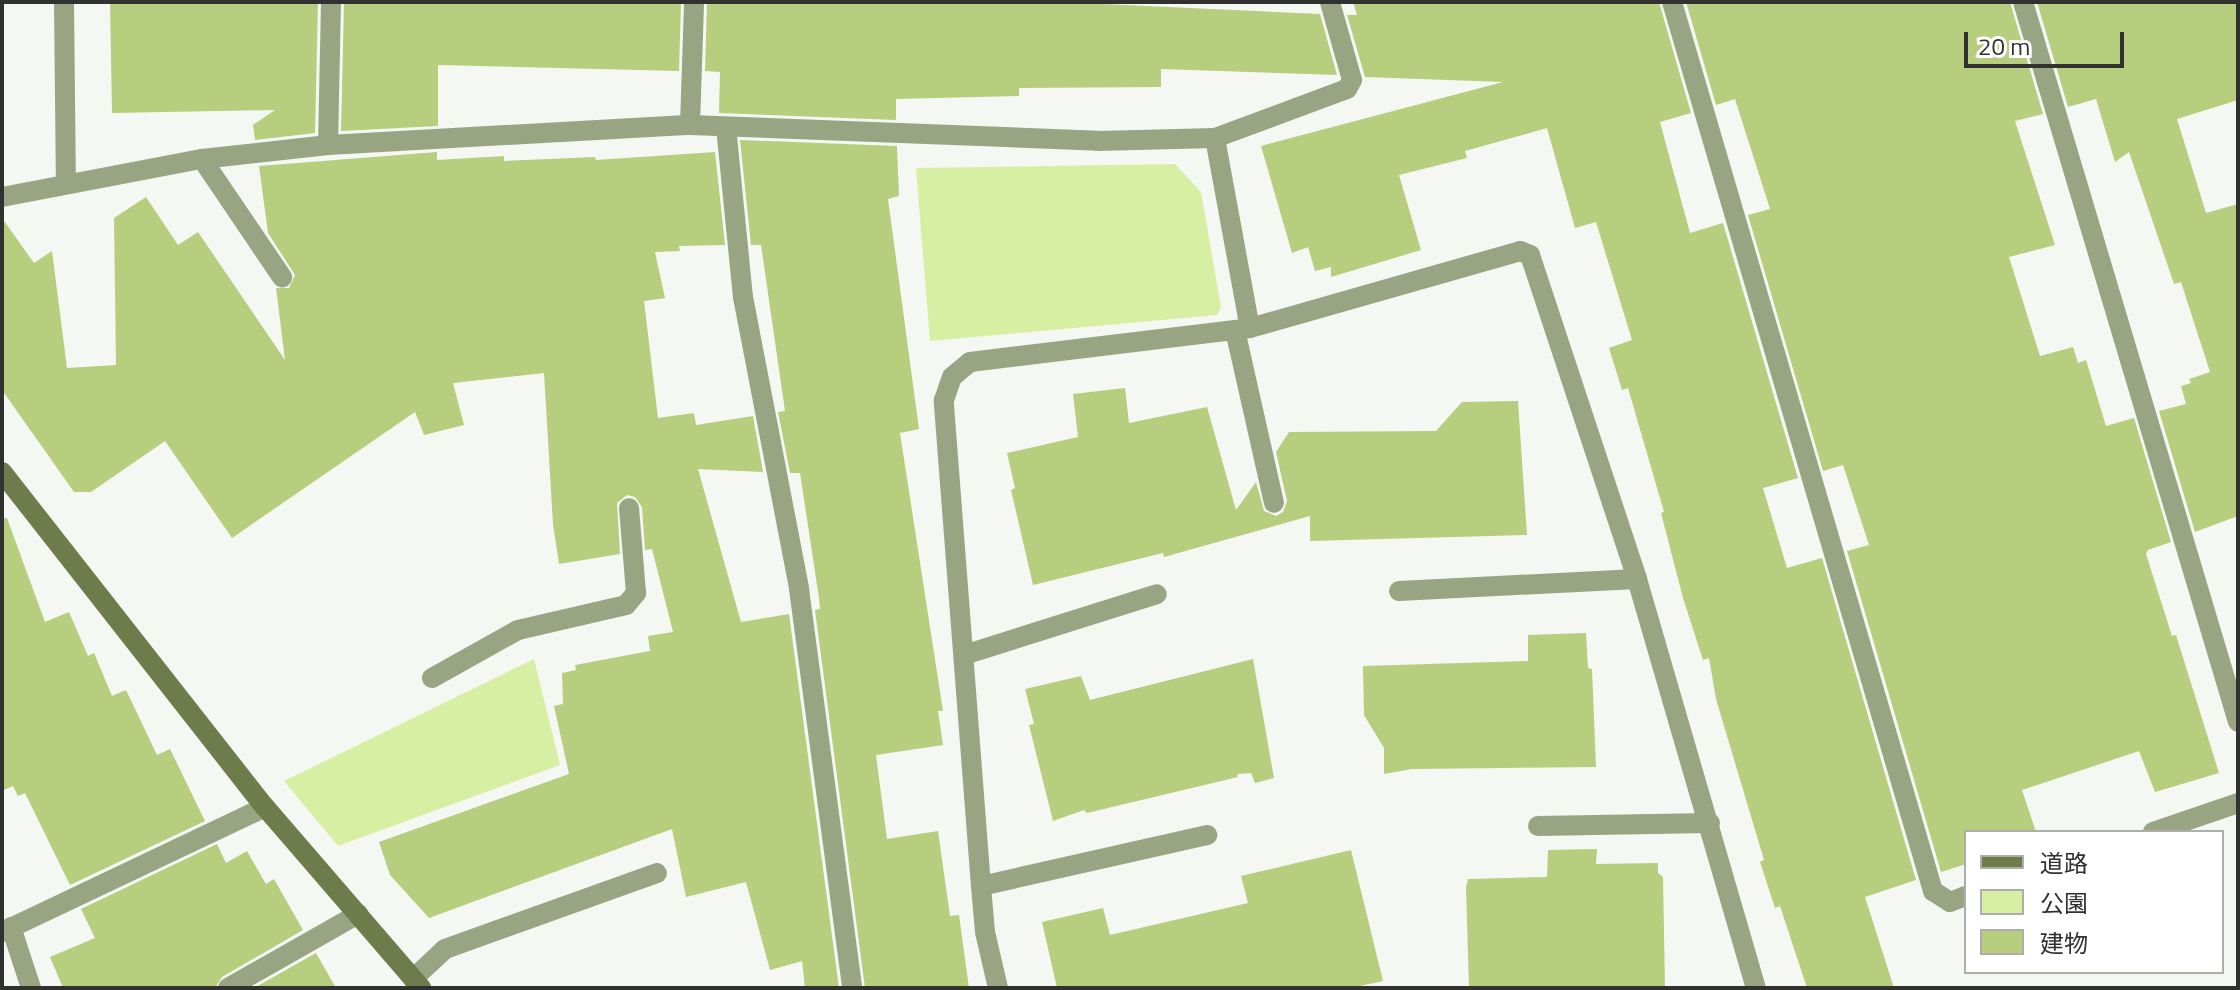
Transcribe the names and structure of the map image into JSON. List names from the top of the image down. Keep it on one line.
{"legend":["道路","公園","建物"],"scale_bar":"20 m"}
